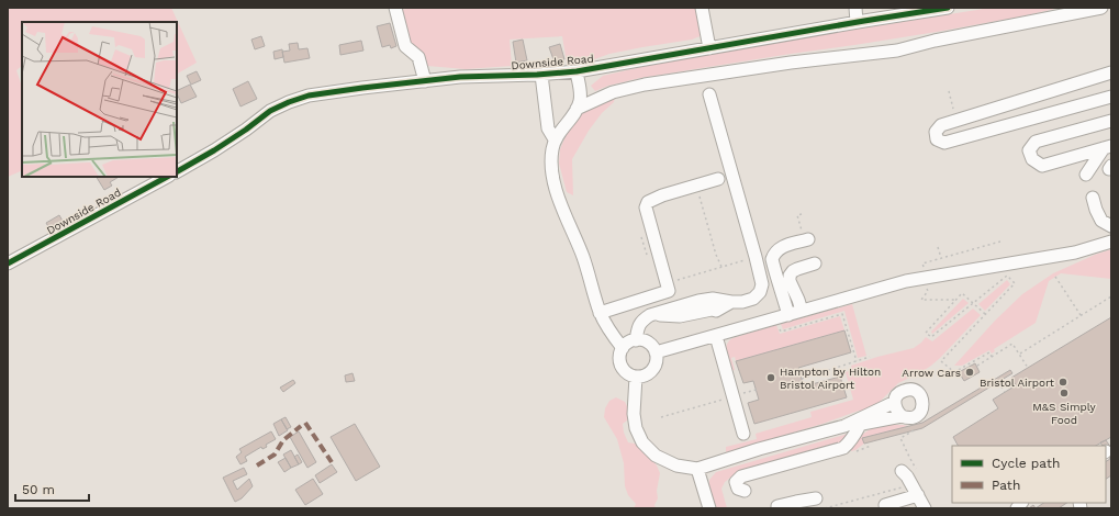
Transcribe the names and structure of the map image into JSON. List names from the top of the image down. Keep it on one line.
{"streets":{"street":["Downside Road"]},"places":["Arrow Cars","Hampton by Hilton Bristol Airport","Bristol Airport","M&S Simply Food"],"legend":["Cycle path","Path"],"scale_bar":"50 m"}
